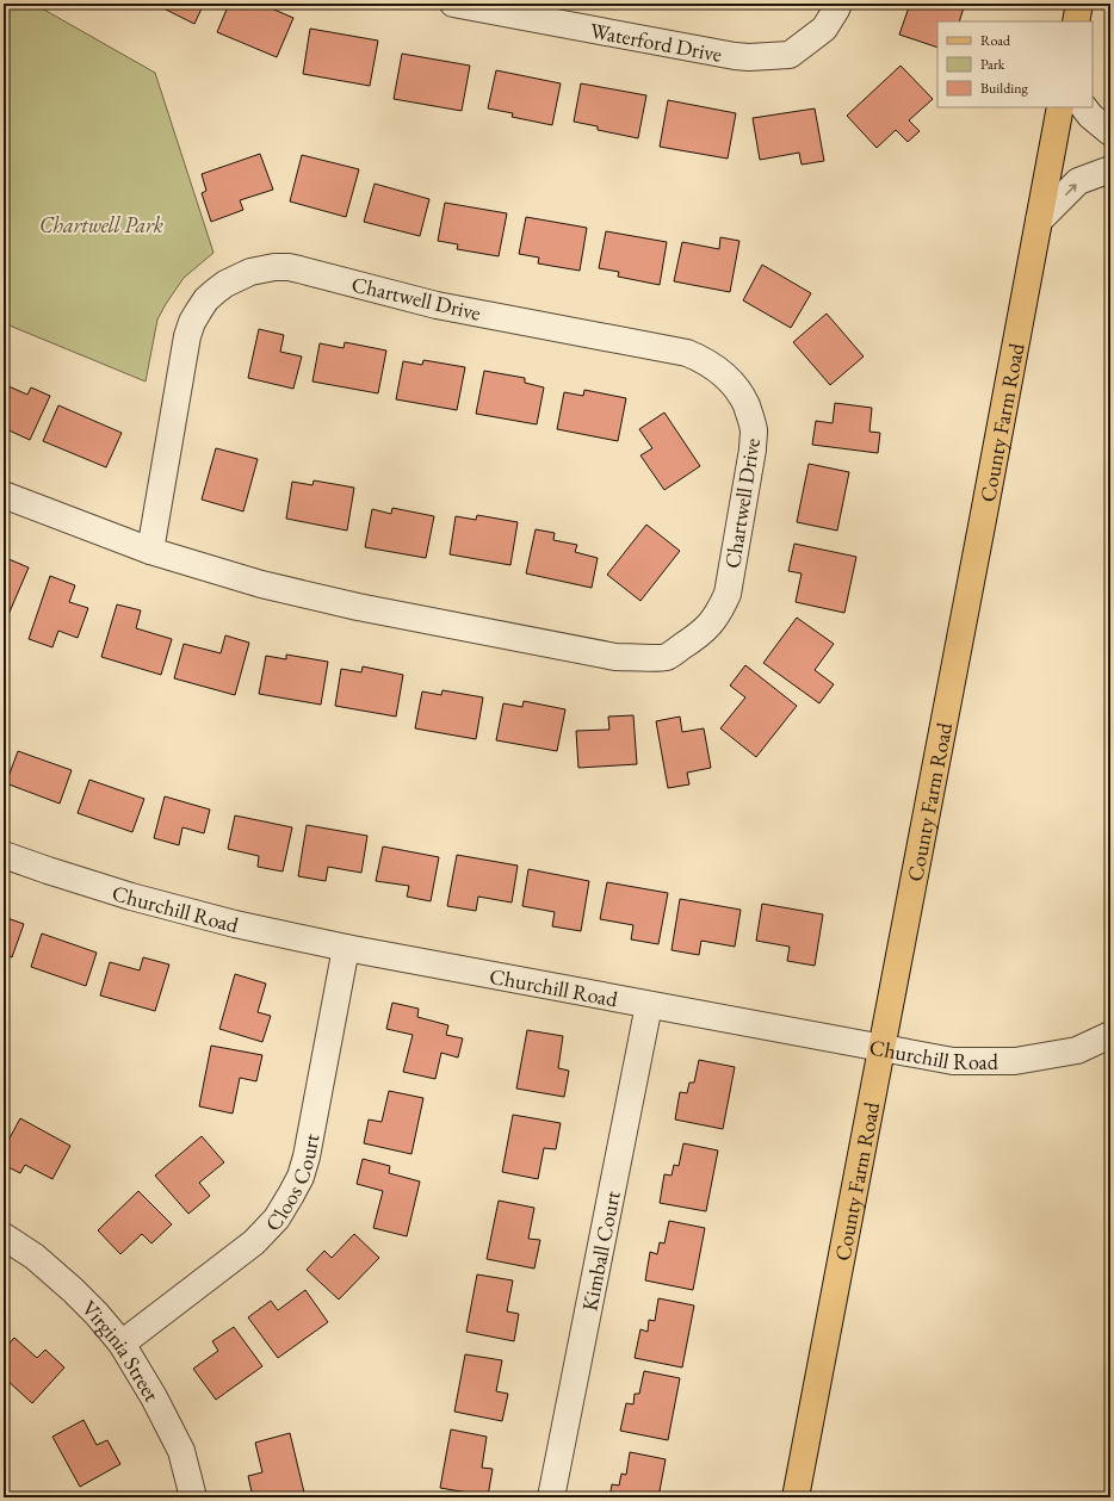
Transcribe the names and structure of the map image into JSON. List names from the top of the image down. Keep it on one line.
{"streets":{"main road":["County Farm Road"],"street":["Waterford Drive","Chartwell Drive","Churchill Road","Cloos Court","Kimball Court","Virginia Street"]},"crossings":[["County Farm Road","Churchill Road"],["Churchill Road","Cloos Court"],["Churchill Road","Kimball Court"],["Cloos Court","Virginia Street"]],"parks":["Chartwell Park"],"legend":["Road","Park","Building"]}
